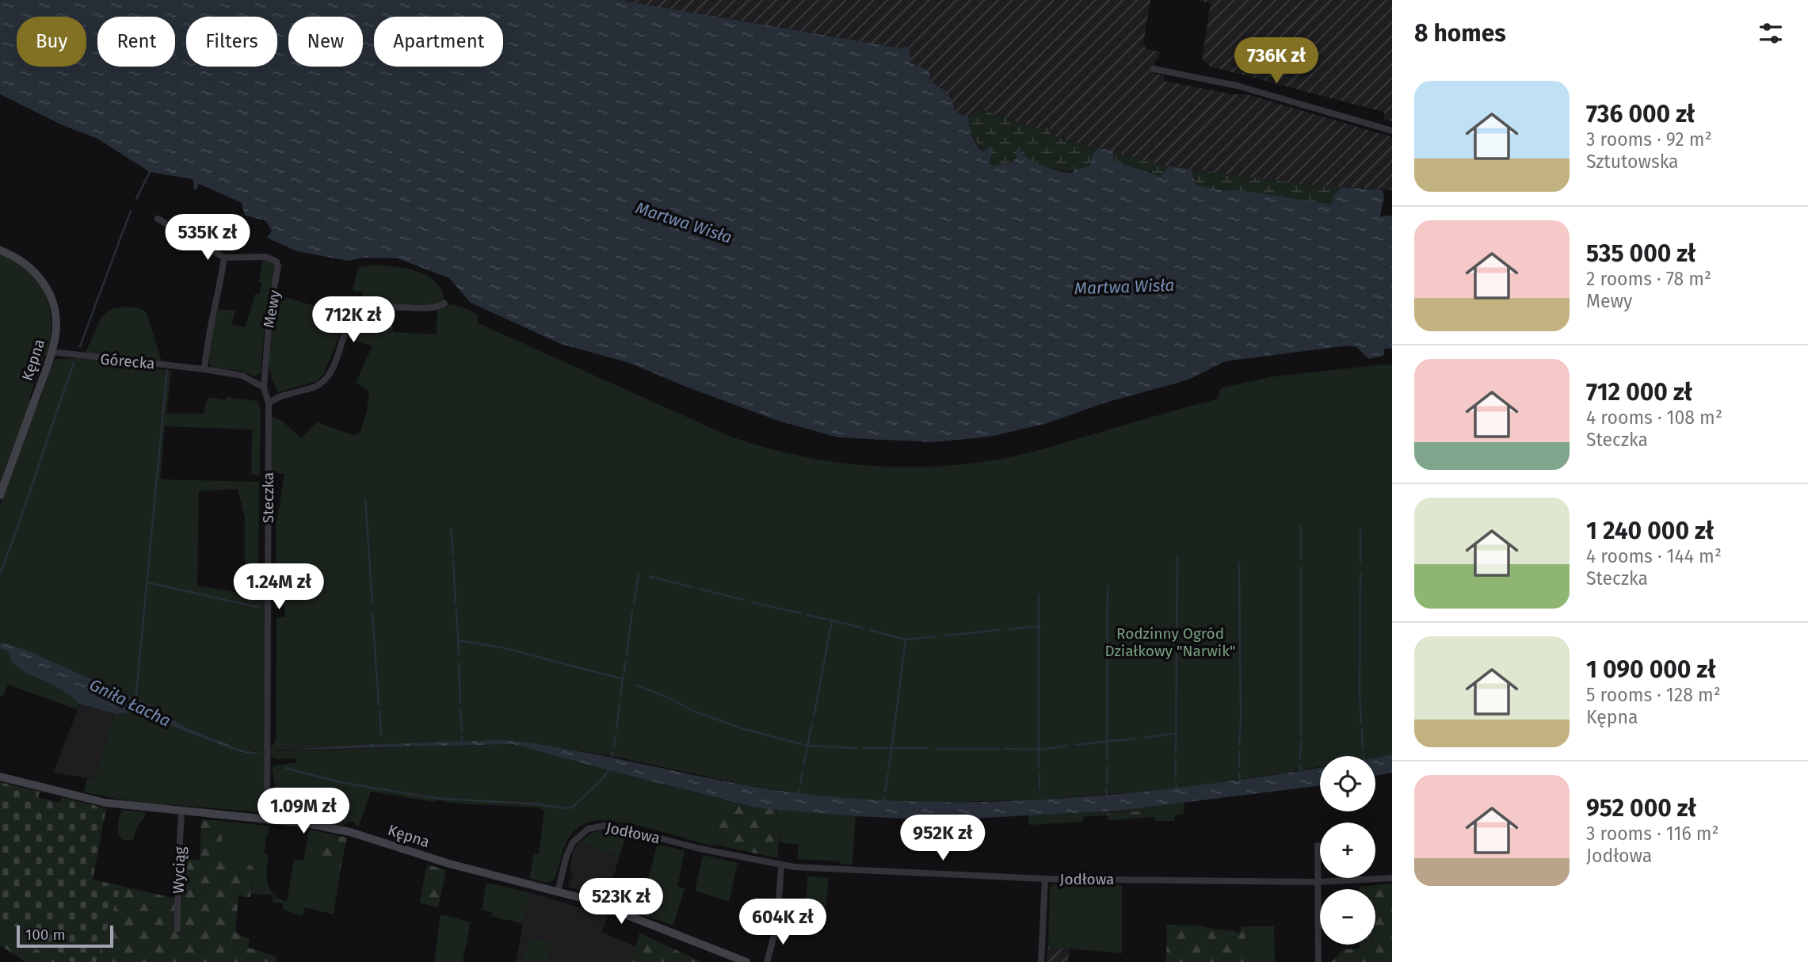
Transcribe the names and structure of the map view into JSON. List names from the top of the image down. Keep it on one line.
{"streets":{"street":["Mewy","Kępna","Górecka","Steczka","Jodłowa","Wyciąg"]},"crossings":[["Mewy","Górecka"],["Kępna","Górecka"],["Kępna","Steczka"],["Kępna","Jodłowa"],["Kępna","Wyciąg"]],"water":["Martwa Wisła","Gniła Łacha"],"parks":["Rodzinny Ogród Działkowy \"Narwik\""],"scale_bar":"100 m","page":{"heading":"8 homes","chip":["Buy","Rent","Filters","New","Apartment"],"price":["736K zł","535K zł","712K zł","1.24M zł","1.09M zł","952K zł","523K zł","604K zł"],"list":[{"name":"736 000 zł","note":"3 rooms · 92 m² · Sztutowska"},{"name":"535 000 zł","note":"2 rooms · 78 m² · Mewy"},{"name":"712 000 zł","note":"4 rooms · 108 m² · Steczka"},{"name":"1 240 000 zł","note":"4 rooms · 144 m² · Steczka"},{"name":"1 090 000 zł","note":"5 rooms · 128 m² · Kępna"},{"name":"952 000 zł","note":"3 rooms · 116 m² · Jodłowa"}],"map_buttons":["+","−"],"scale":"100 m"}}
